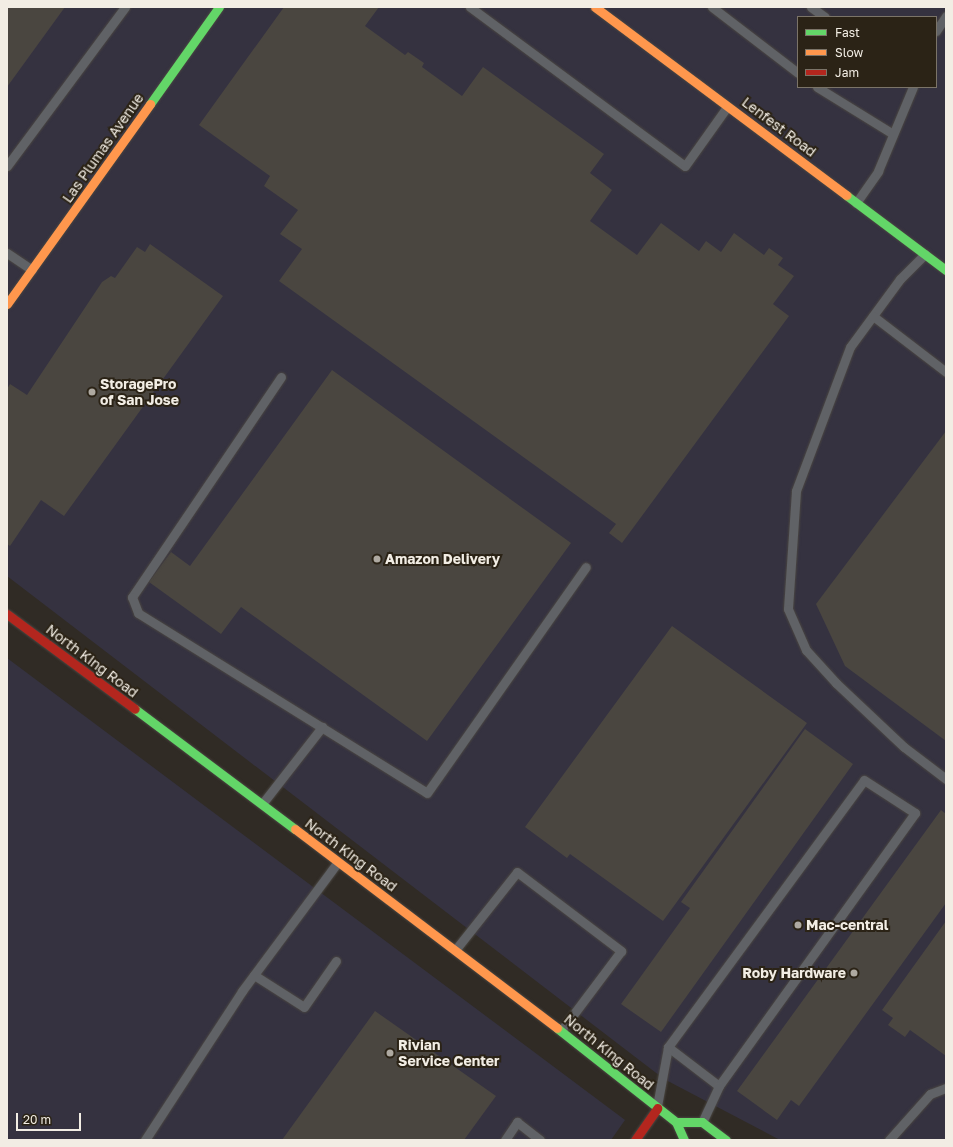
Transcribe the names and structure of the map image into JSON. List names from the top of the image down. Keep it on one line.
{"streets":{"main road":["Lenfest Road","Las Plumas Avenue","North King Road"]},"places":["StoragePro of San Jose","Amazon Delivery","Mac-central","Roby Hardware","Rivian Service Center"],"legend":["Fast","Slow","Jam"],"scale_bar":"20 m"}
